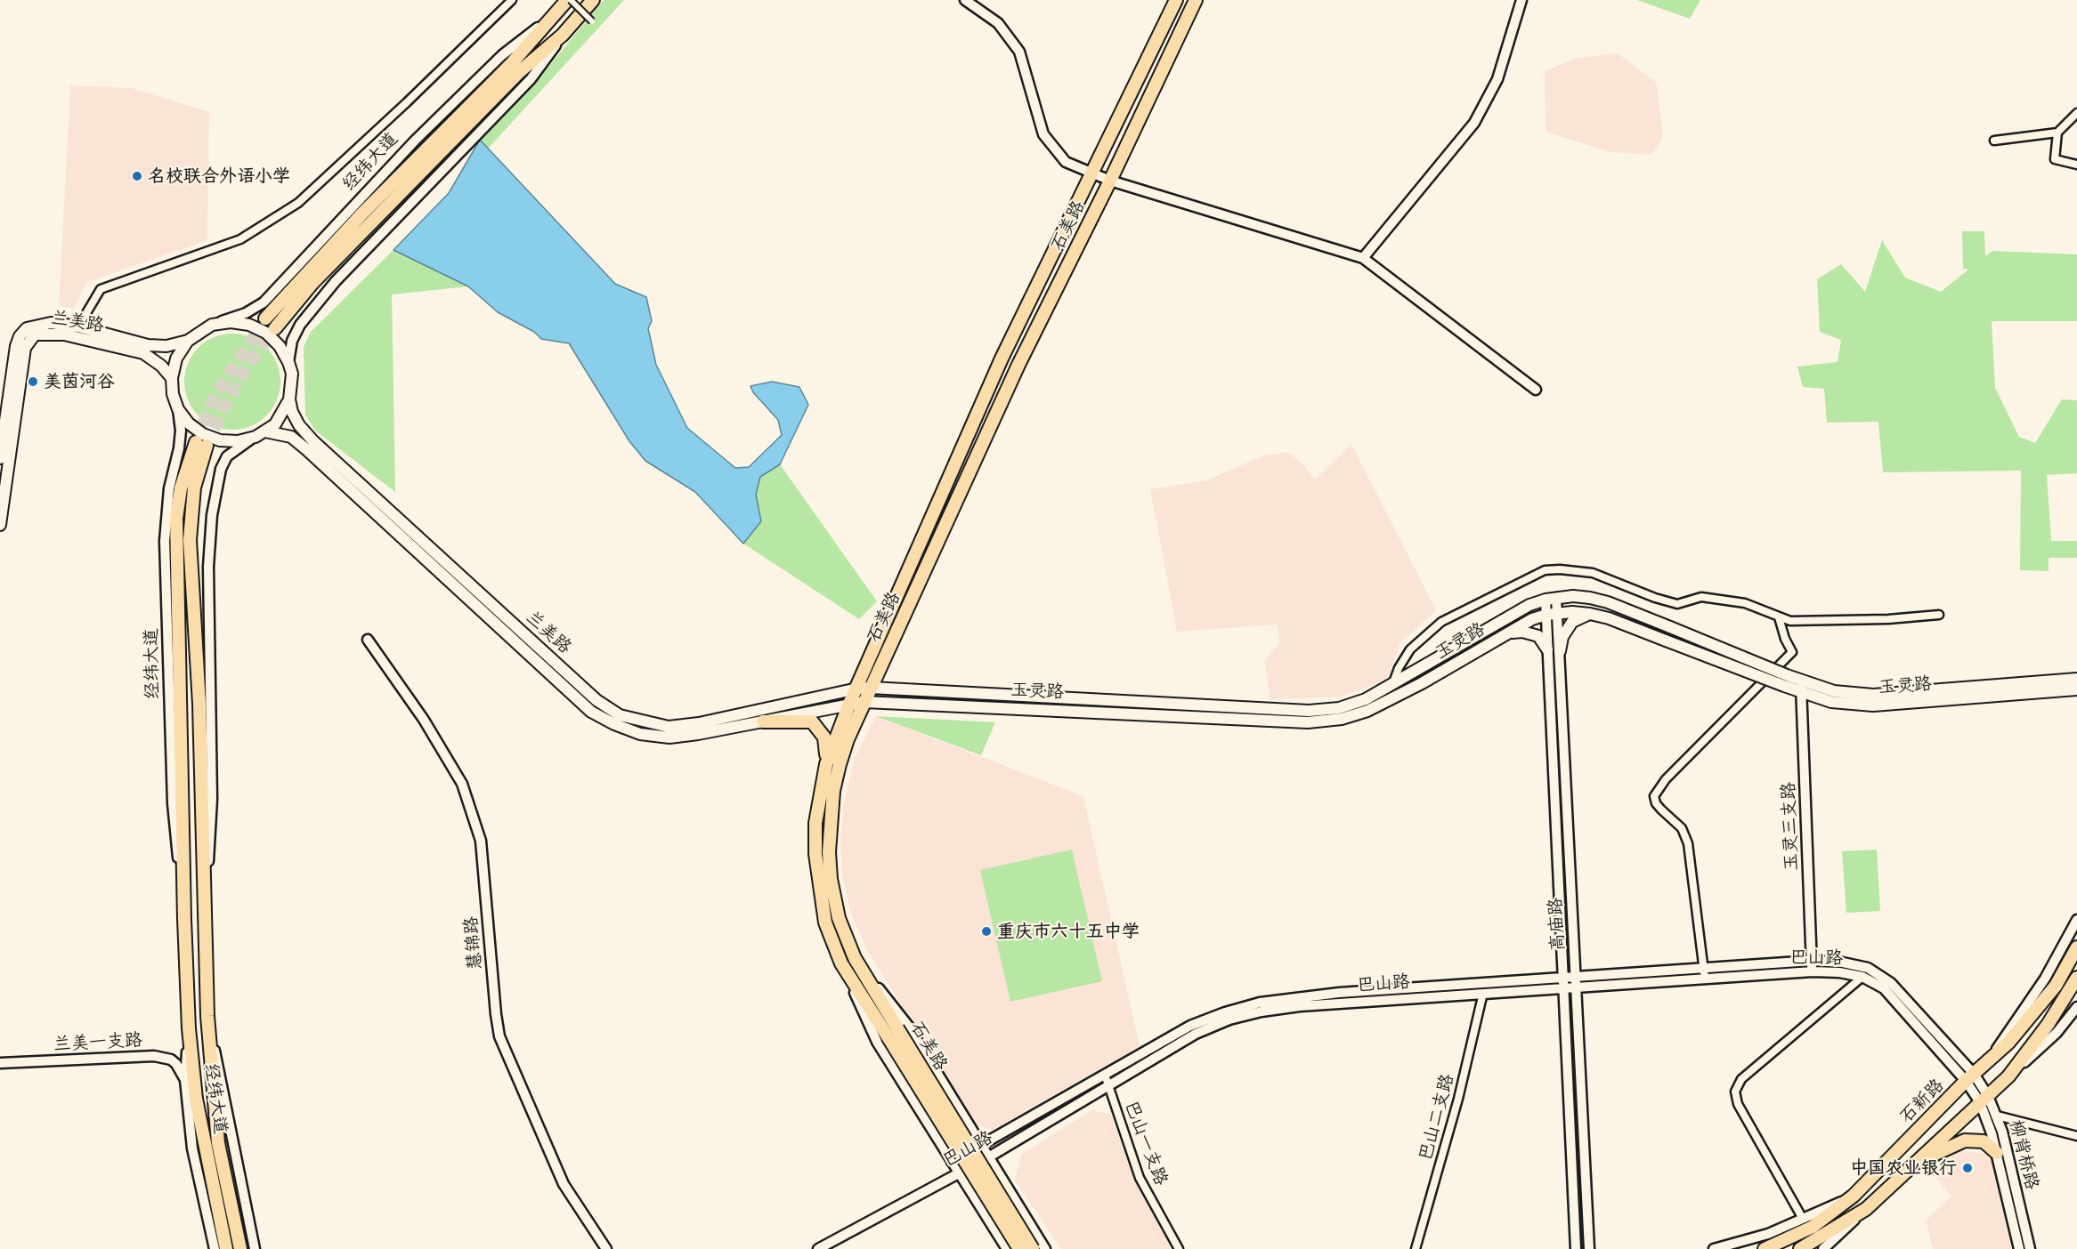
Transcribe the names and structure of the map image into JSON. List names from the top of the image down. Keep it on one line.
{"streets":{"main road":["经纬大道","石美路","兰美路","玉灵路","石新路"],"street":["玉灵三支路","高庙路","慧锦路","巴山路","兰美一支路","巴山二支路","巴山一支路","柳背桥路"]},"crossings":[["经纬大道","兰美路"],["石美路","兰美路"],["石美路","玉灵路"],["兰美路","玉灵路"],["玉灵路","玉灵三支路"],["玉灵路","高庙路"],["玉灵三支路","巴山路"],["高庙路","巴山路"],["巴山路","石新路"],["巴山路","巴山二支路"],["巴山路","巴山一支路"],["巴山路","柳背桥路"],["石新路","柳背桥路"]],"places":["名校联合外语小学","美茵河谷","重庆市六十五中学","中国农业银行"]}
